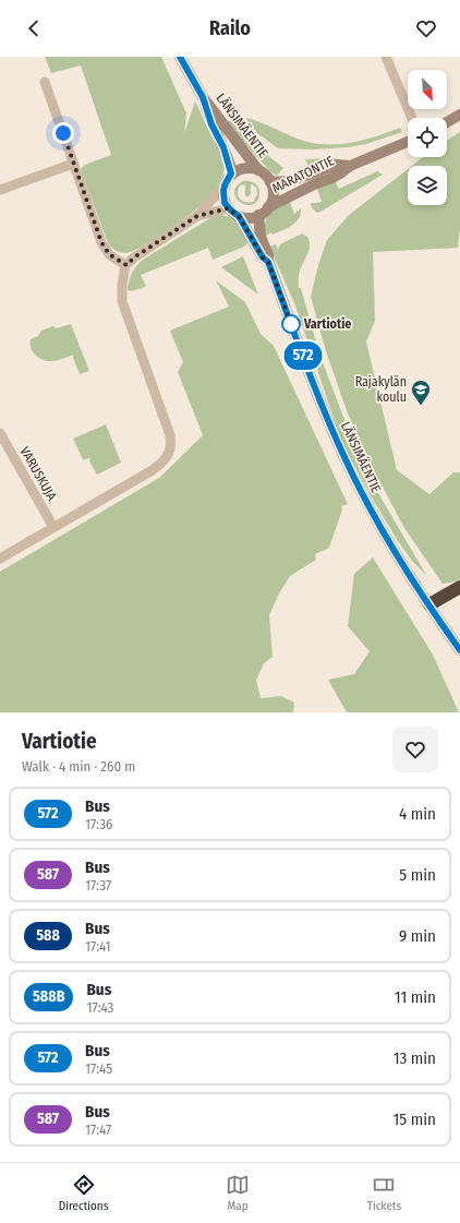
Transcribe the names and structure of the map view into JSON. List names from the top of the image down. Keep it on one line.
{"streets":{"main road":["LÄNSIMÄENTIE","MARATONTIE"],"street":["VARUSKUJA"]},"crossings":[["LÄNSIMÄENTIE","MARATONTIE"]],"places":{"other":["Vartiotie"],"school or university":["Rajakylän koulu"]},"lines":["bus line 572"],"north":"bottom right","page":{"header":"Railo","on_map":"572","heading":["Vartiotie","Walk · 4 min · 260 m"],"list":[{"mark":"572","name":"Bus","note":"17:36","value":"4 min"},{"mark":"587","name":"Bus","note":"17:37","value":"5 min"},{"mark":"588","name":"Bus","note":"17:41","value":"9 min"},{"mark":"588B","name":"Bus","note":"17:43","value":"11 min"},{"mark":"572","name":"Bus","note":"17:45","value":"13 min"},{"mark":"587","name":"Bus","note":"17:47","value":"15 min"}],"tabs":["Directions","Map","Tickets"]}}
